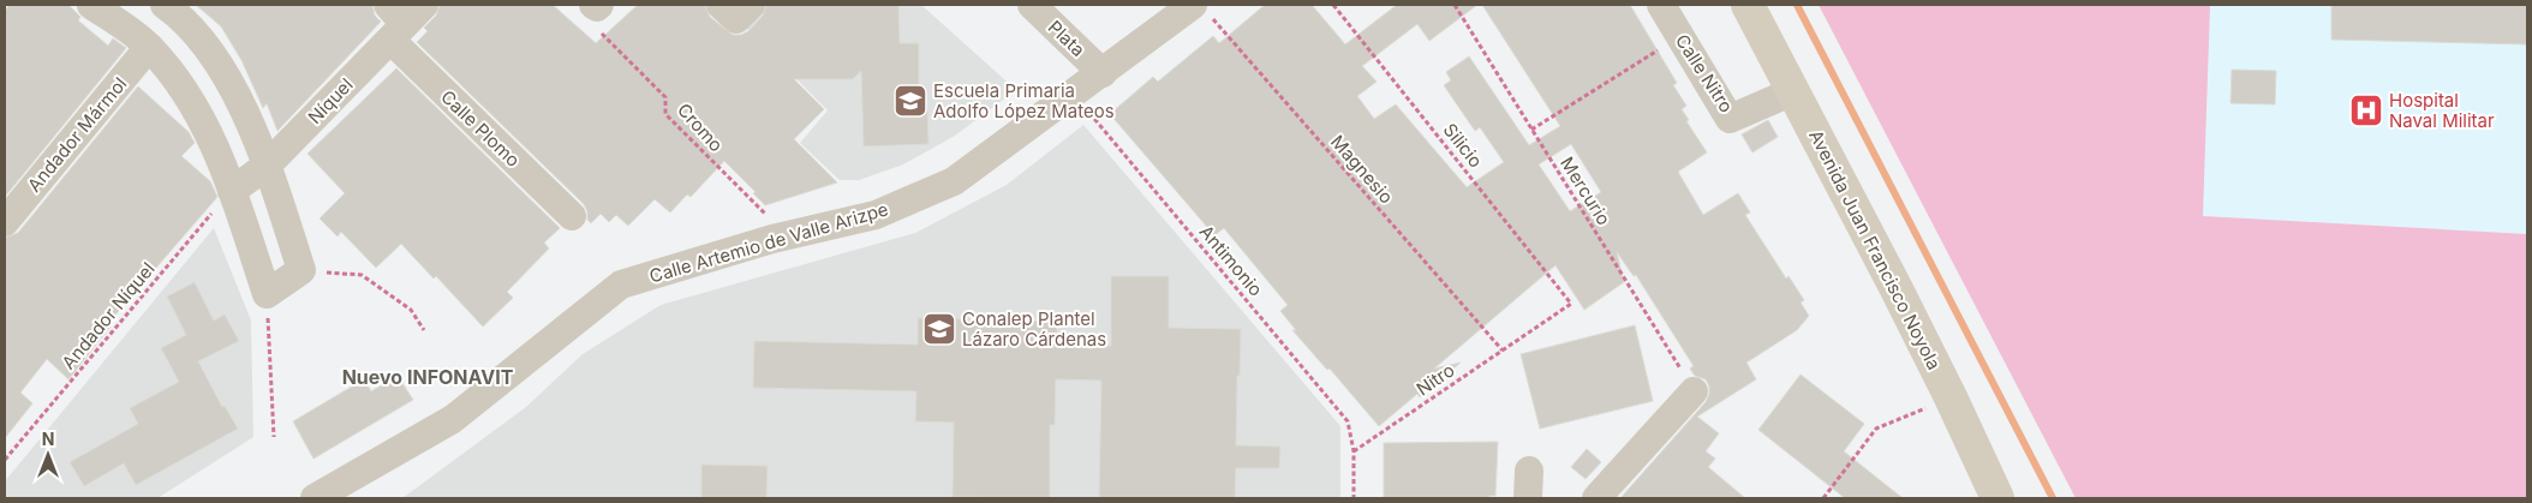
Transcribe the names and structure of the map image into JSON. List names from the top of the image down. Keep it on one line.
{"streets":{"street":["Plata","Calle Nitro","Níquel","Calle Plomo","Andador Mármol","Calle Artemio de Valle Arizpe","Avenida Juan Francisco Noyola"],"path":["Cromo","Silicio","Magnesio","Mercurio","Antimonio","Andador Níquel","Nitro"]},"crossings":[["Plata","Calle Artemio de Valle Arizpe"],["Calle Nitro","Avenida Juan Francisco Noyola"],["Níquel","Calle Plomo"],["Níquel","Andador Níquel"],["Cromo","Calle Artemio de Valle Arizpe"],["Silicio","Nitro"],["Magnesio","Calle Artemio de Valle Arizpe"],["Magnesio","Nitro"],["Calle Artemio de Valle Arizpe","Antimonio"],["Antimonio","Nitro"]],"districts":["Nuevo INFONAVIT"],"places":{"school or university":["Escuela Primaria Adolfo López Mateos","Conalep Plantel Lázaro Cárdenas"],"hospital":["Hospital Naval Militar"]},"north":"top"}
